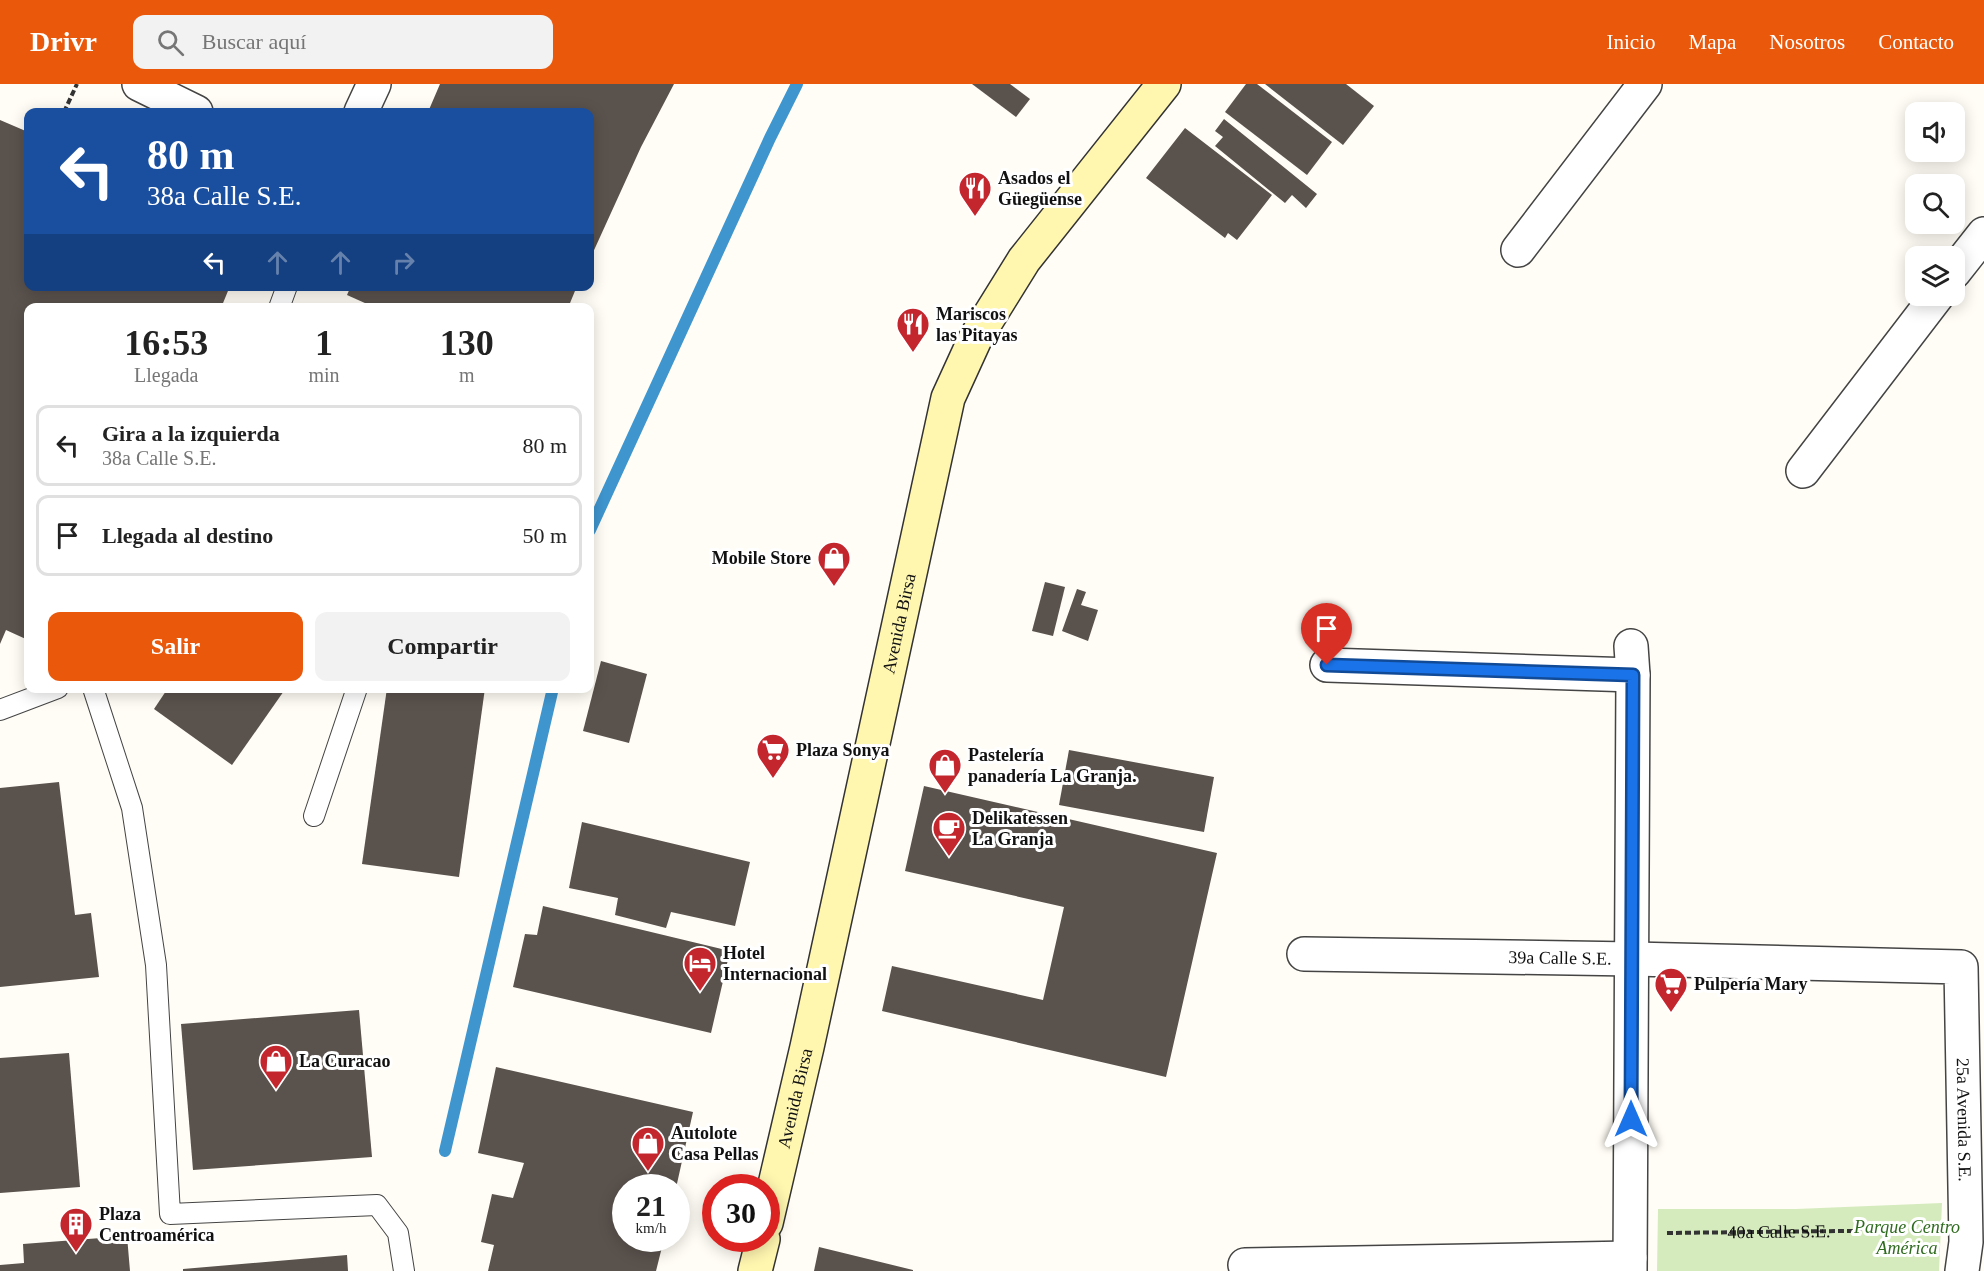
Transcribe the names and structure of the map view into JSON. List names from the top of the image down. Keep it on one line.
{"streets":{"street":["Avenida Birsa","39a Calle S.E.","25a Avenida S.E."],"path":["40a Calle S.E."]},"crossings":[["39a Calle S.E.","25a Avenida S.E."],["25a Avenida S.E.","40a Calle S.E."]],"parks":["Parque Centro América"],"places":{"restaurant":["Asados el Güegüense","Mariscos las Pitayas"],"shop":["Mobile Store","Pastelería panadería La Granja.","La Curacao","Autolote Casa Pellas"],"supermarket":["Plaza Sonya","Pulpería Mary"],"cafe":["Delikatessen La Granja"],"hotel":["Hotel Internacional"],"building":["Plaza Centroamérica"]},"page":{"header":"Drivr","search":"Buscar aquí","nav":["Inicio","Mapa","Nosotros","Contacto"],"turn":["80 m","38a Calle S.E."],"eta":["16:53","Llegada","1","min","130","m"],"list":[{"name":"Gira a la izquierda","note":"38a Calle S.E.","value":"80 m"},{"name":"Llegada al destino","value":"50 m"}],"buttons":["Salir","Compartir"],"speed":"21 km/h","limit":"30"}}
